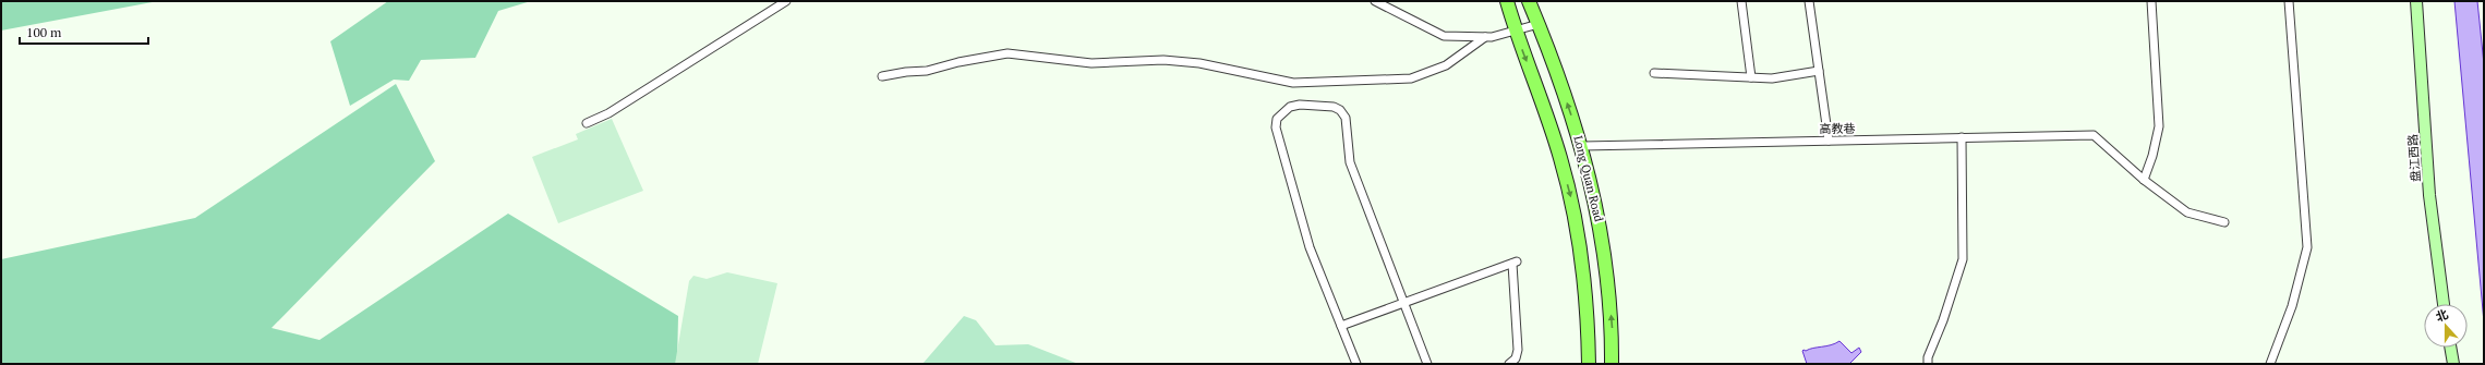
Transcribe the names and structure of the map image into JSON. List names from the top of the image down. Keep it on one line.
{"streets":{"main road":["Long Quan Road"],"street":["高教巷","盘江西路"]},"crossings":[["高教巷","Long Quan Road"]],"scale_bar":"100 m","north":"top"}
